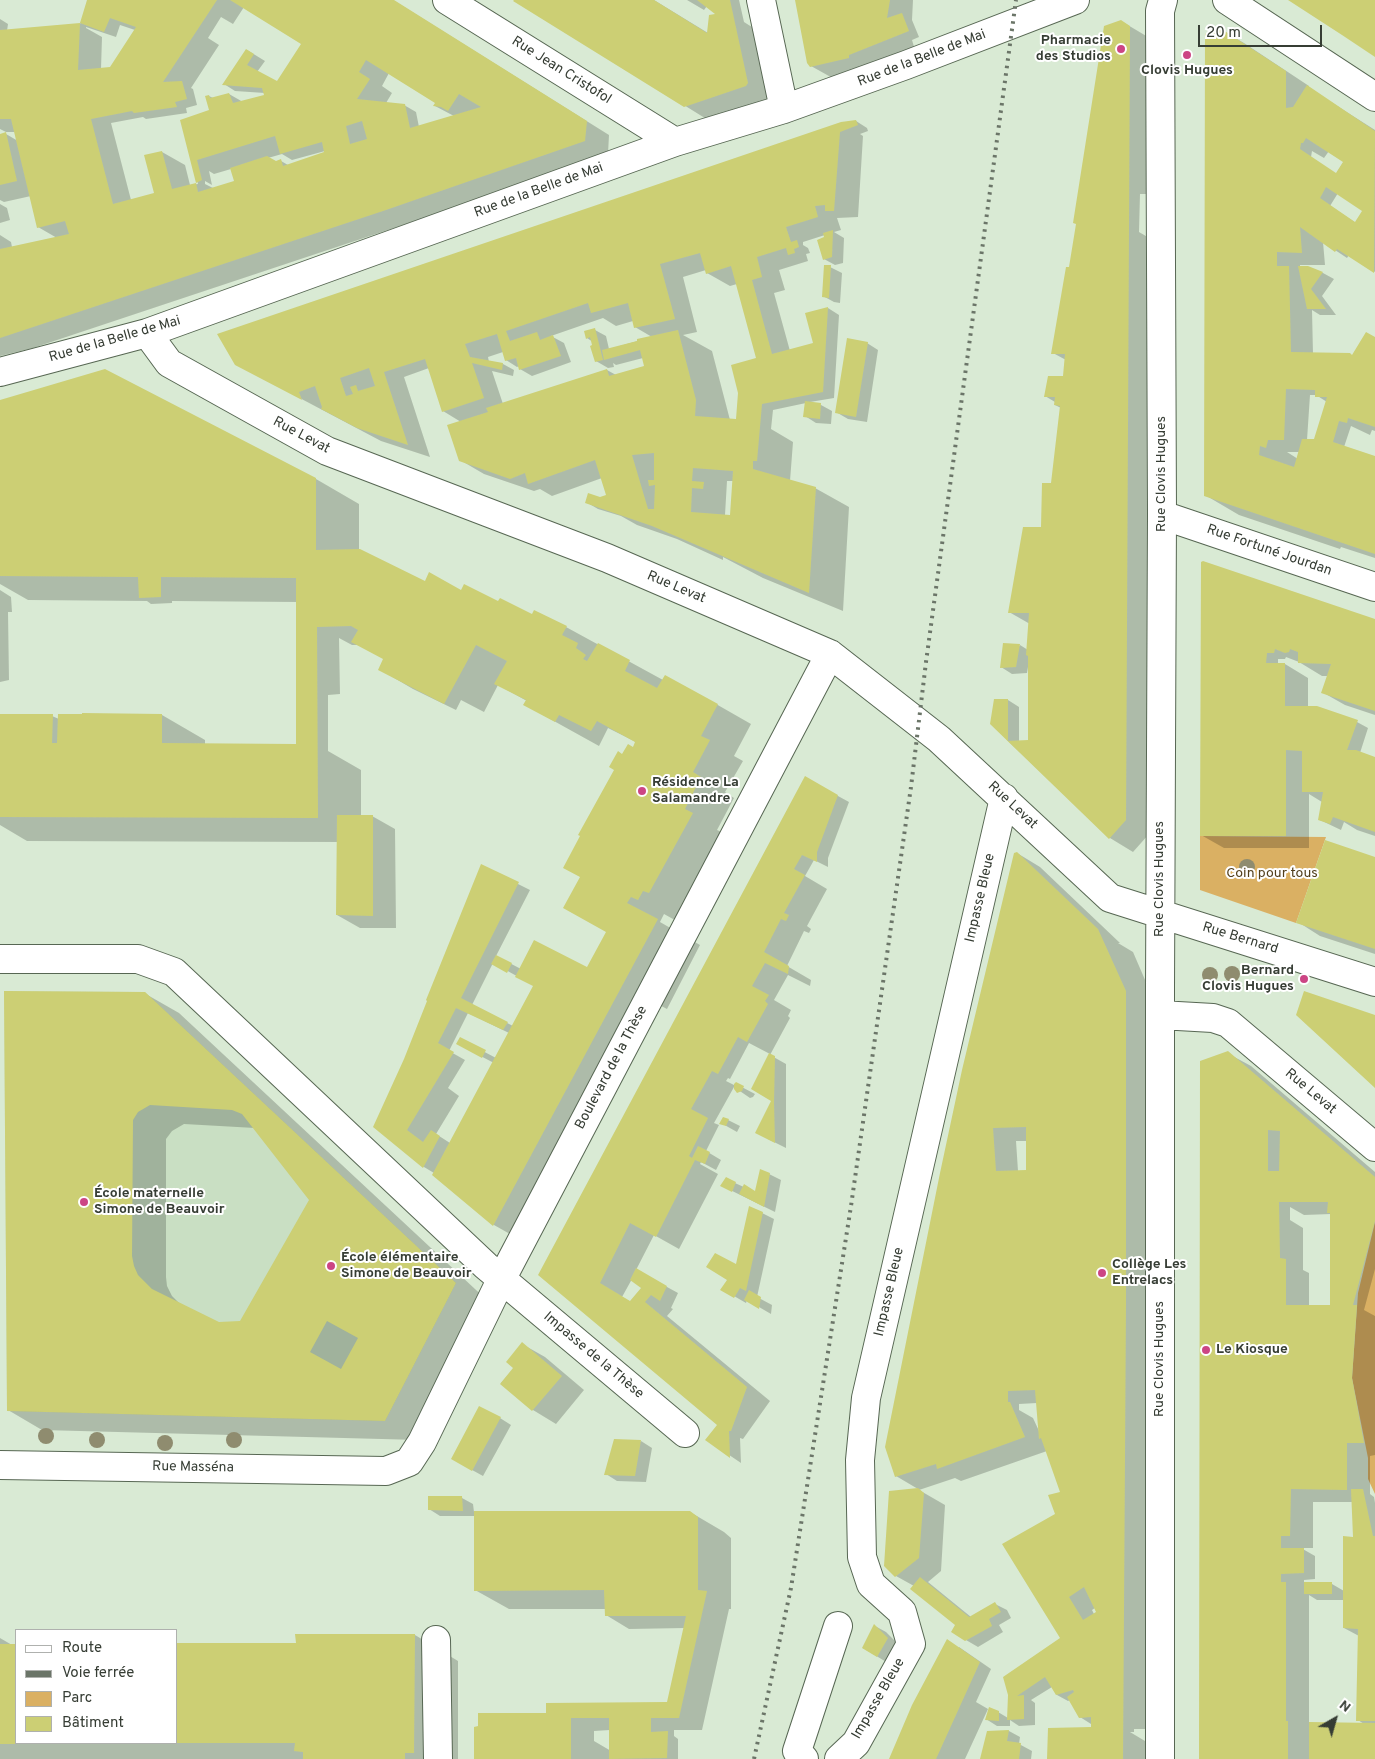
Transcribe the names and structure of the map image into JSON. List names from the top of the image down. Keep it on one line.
{"streets":{"street":["Rue de la Belle de Mai","Rue Jean Cristofol","Rue Levat","Rue Clovis Hugues","Rue Fortuné Jourdan","Impasse Bleue","Rue Bernard","Boulevard de la Thèse","Impasse de la Thèse","Rue Masséna"]},"crossings":[["Rue de la Belle de Mai","Rue Jean Cristofol"],["Rue de la Belle de Mai","Rue Levat"],["Rue Levat","Rue Clovis Hugues"],["Rue Levat","Impasse Bleue"],["Rue Levat","Rue Bernard"],["Rue Levat","Boulevard de la Thèse"],["Rue Clovis Hugues","Rue Fortuné Jourdan"],["Rue Clovis Hugues","Rue Bernard"],["Boulevard de la Thèse","Impasse de la Thèse"],["Boulevard de la Thèse","Rue Masséna"]],"parks":["Coin pour tous"],"places":["Pharmacie des Studios","Clovis Hugues","Résidence La Salamandre","Bernard Clovis Hugues","École maternelle Simone de Beauvoir","École élémentaire Simone de Beauvoir","Collège Les Entrelacs","Le Kiosque"],"legend":["Route","Voie ferrée","Parc","Bâtiment"],"scale_bar":"20 m","north":"top right"}
